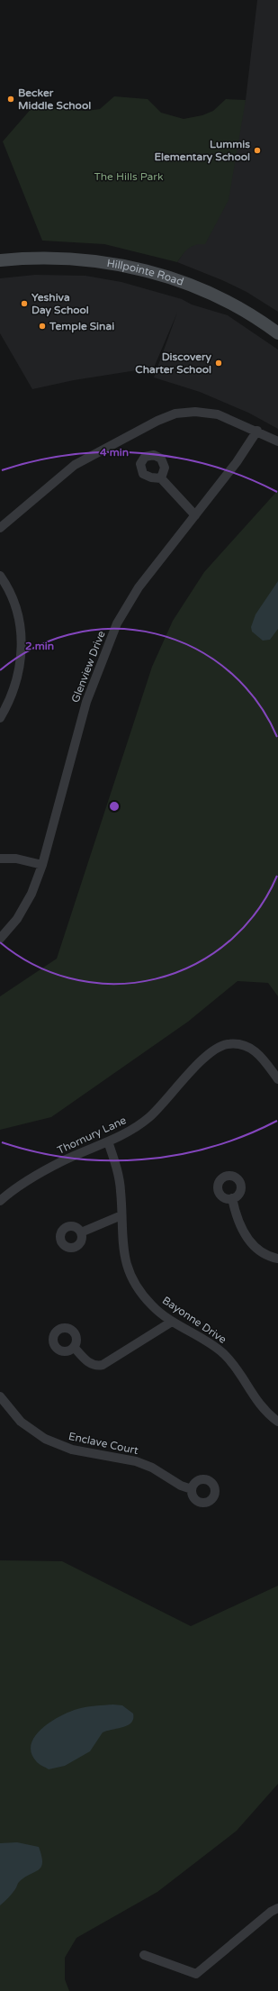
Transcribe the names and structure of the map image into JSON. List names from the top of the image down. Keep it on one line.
{"streets":{"street":["Hillpointe Road","Glenview Drive","Thornury Lane","Bayonne Drive","Enclave Court"]},"crossings":[["Thornury Lane","Bayonne Drive"]],"parks":["The Hills Park"],"places":["Becker Middle School","Lummis Elementary School","Yeshiva Day School","Temple Sinai","Discovery Charter School"],"rings":["4 min","2 min"]}
